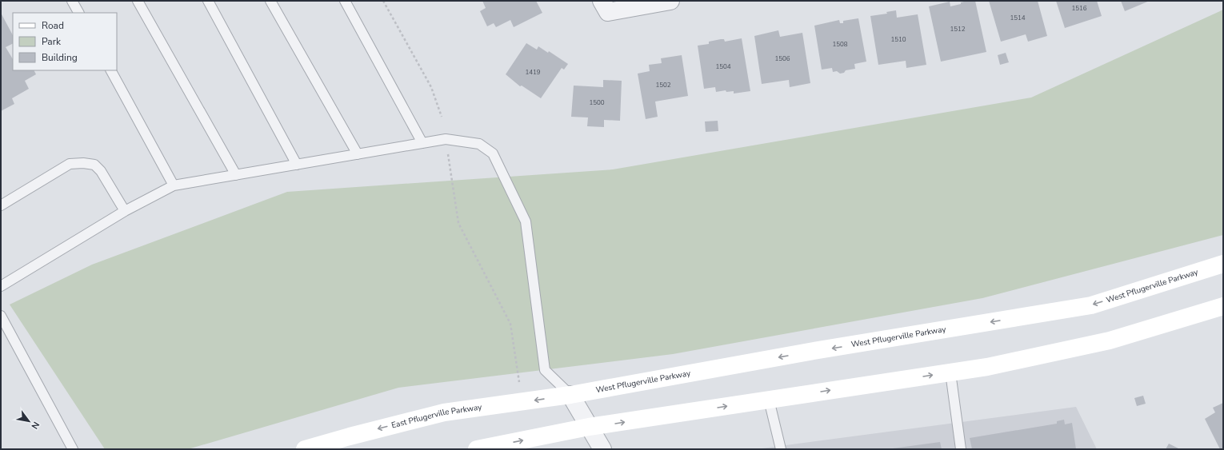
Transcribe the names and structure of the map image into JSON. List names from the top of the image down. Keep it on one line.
{"streets":{"main road":["West Pflugerville Parkway","East Pflugerville Parkway"]},"crossings":[["West Pflugerville Parkway","East Pflugerville Parkway"]],"house_numbers":["1516","1514","1512","1510","1508","1506","1504","1419","1502","1500"],"legend":["Road","Park","Building"],"north":"bottom right"}
